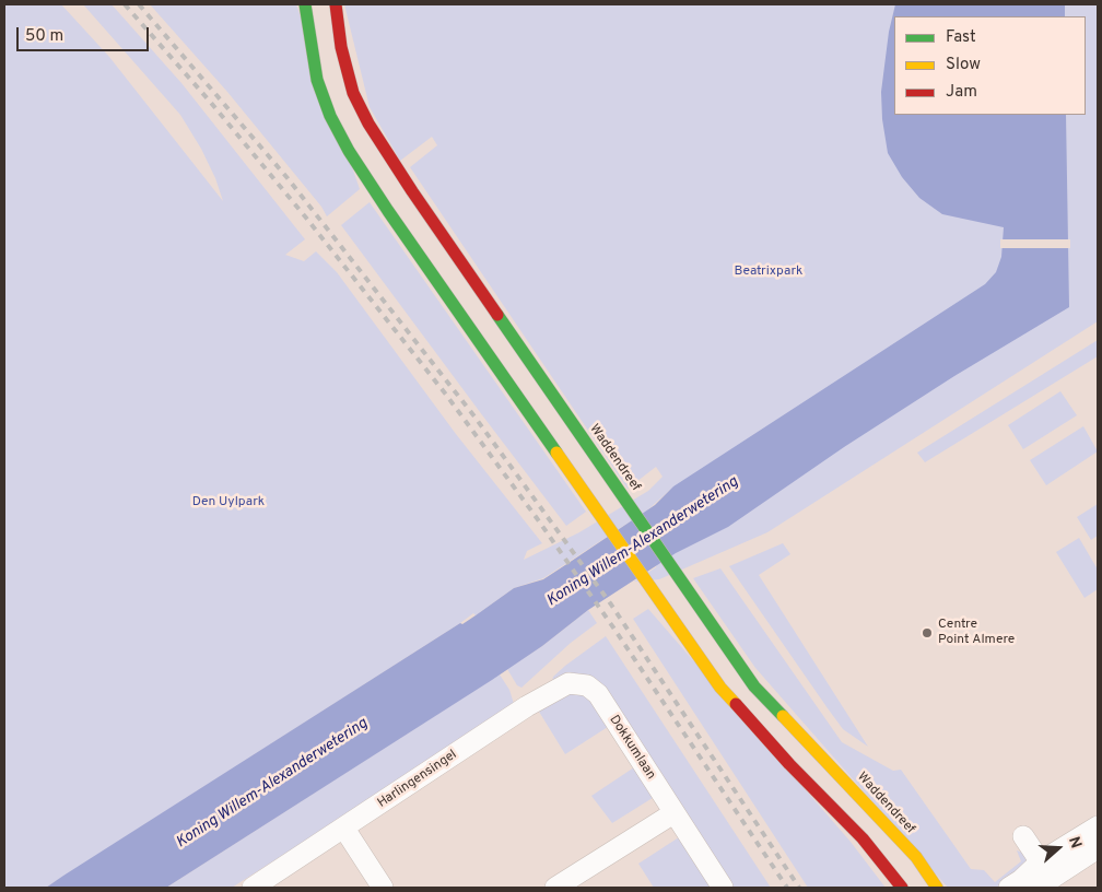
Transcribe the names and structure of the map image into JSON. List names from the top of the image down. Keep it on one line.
{"streets":{"main road":["Waddendreef"],"street":["Dokkumlaan","Harlingensingel"]},"crossings":[["Dokkumlaan","Harlingensingel"]],"water":["Koning Willem-Alexanderwetering"],"parks":["Beatrixpark","Den Uylpark"],"places":["Centre Point Almere"],"legend":["Fast","Slow","Jam"],"scale_bar":"50 m","north":"right"}
